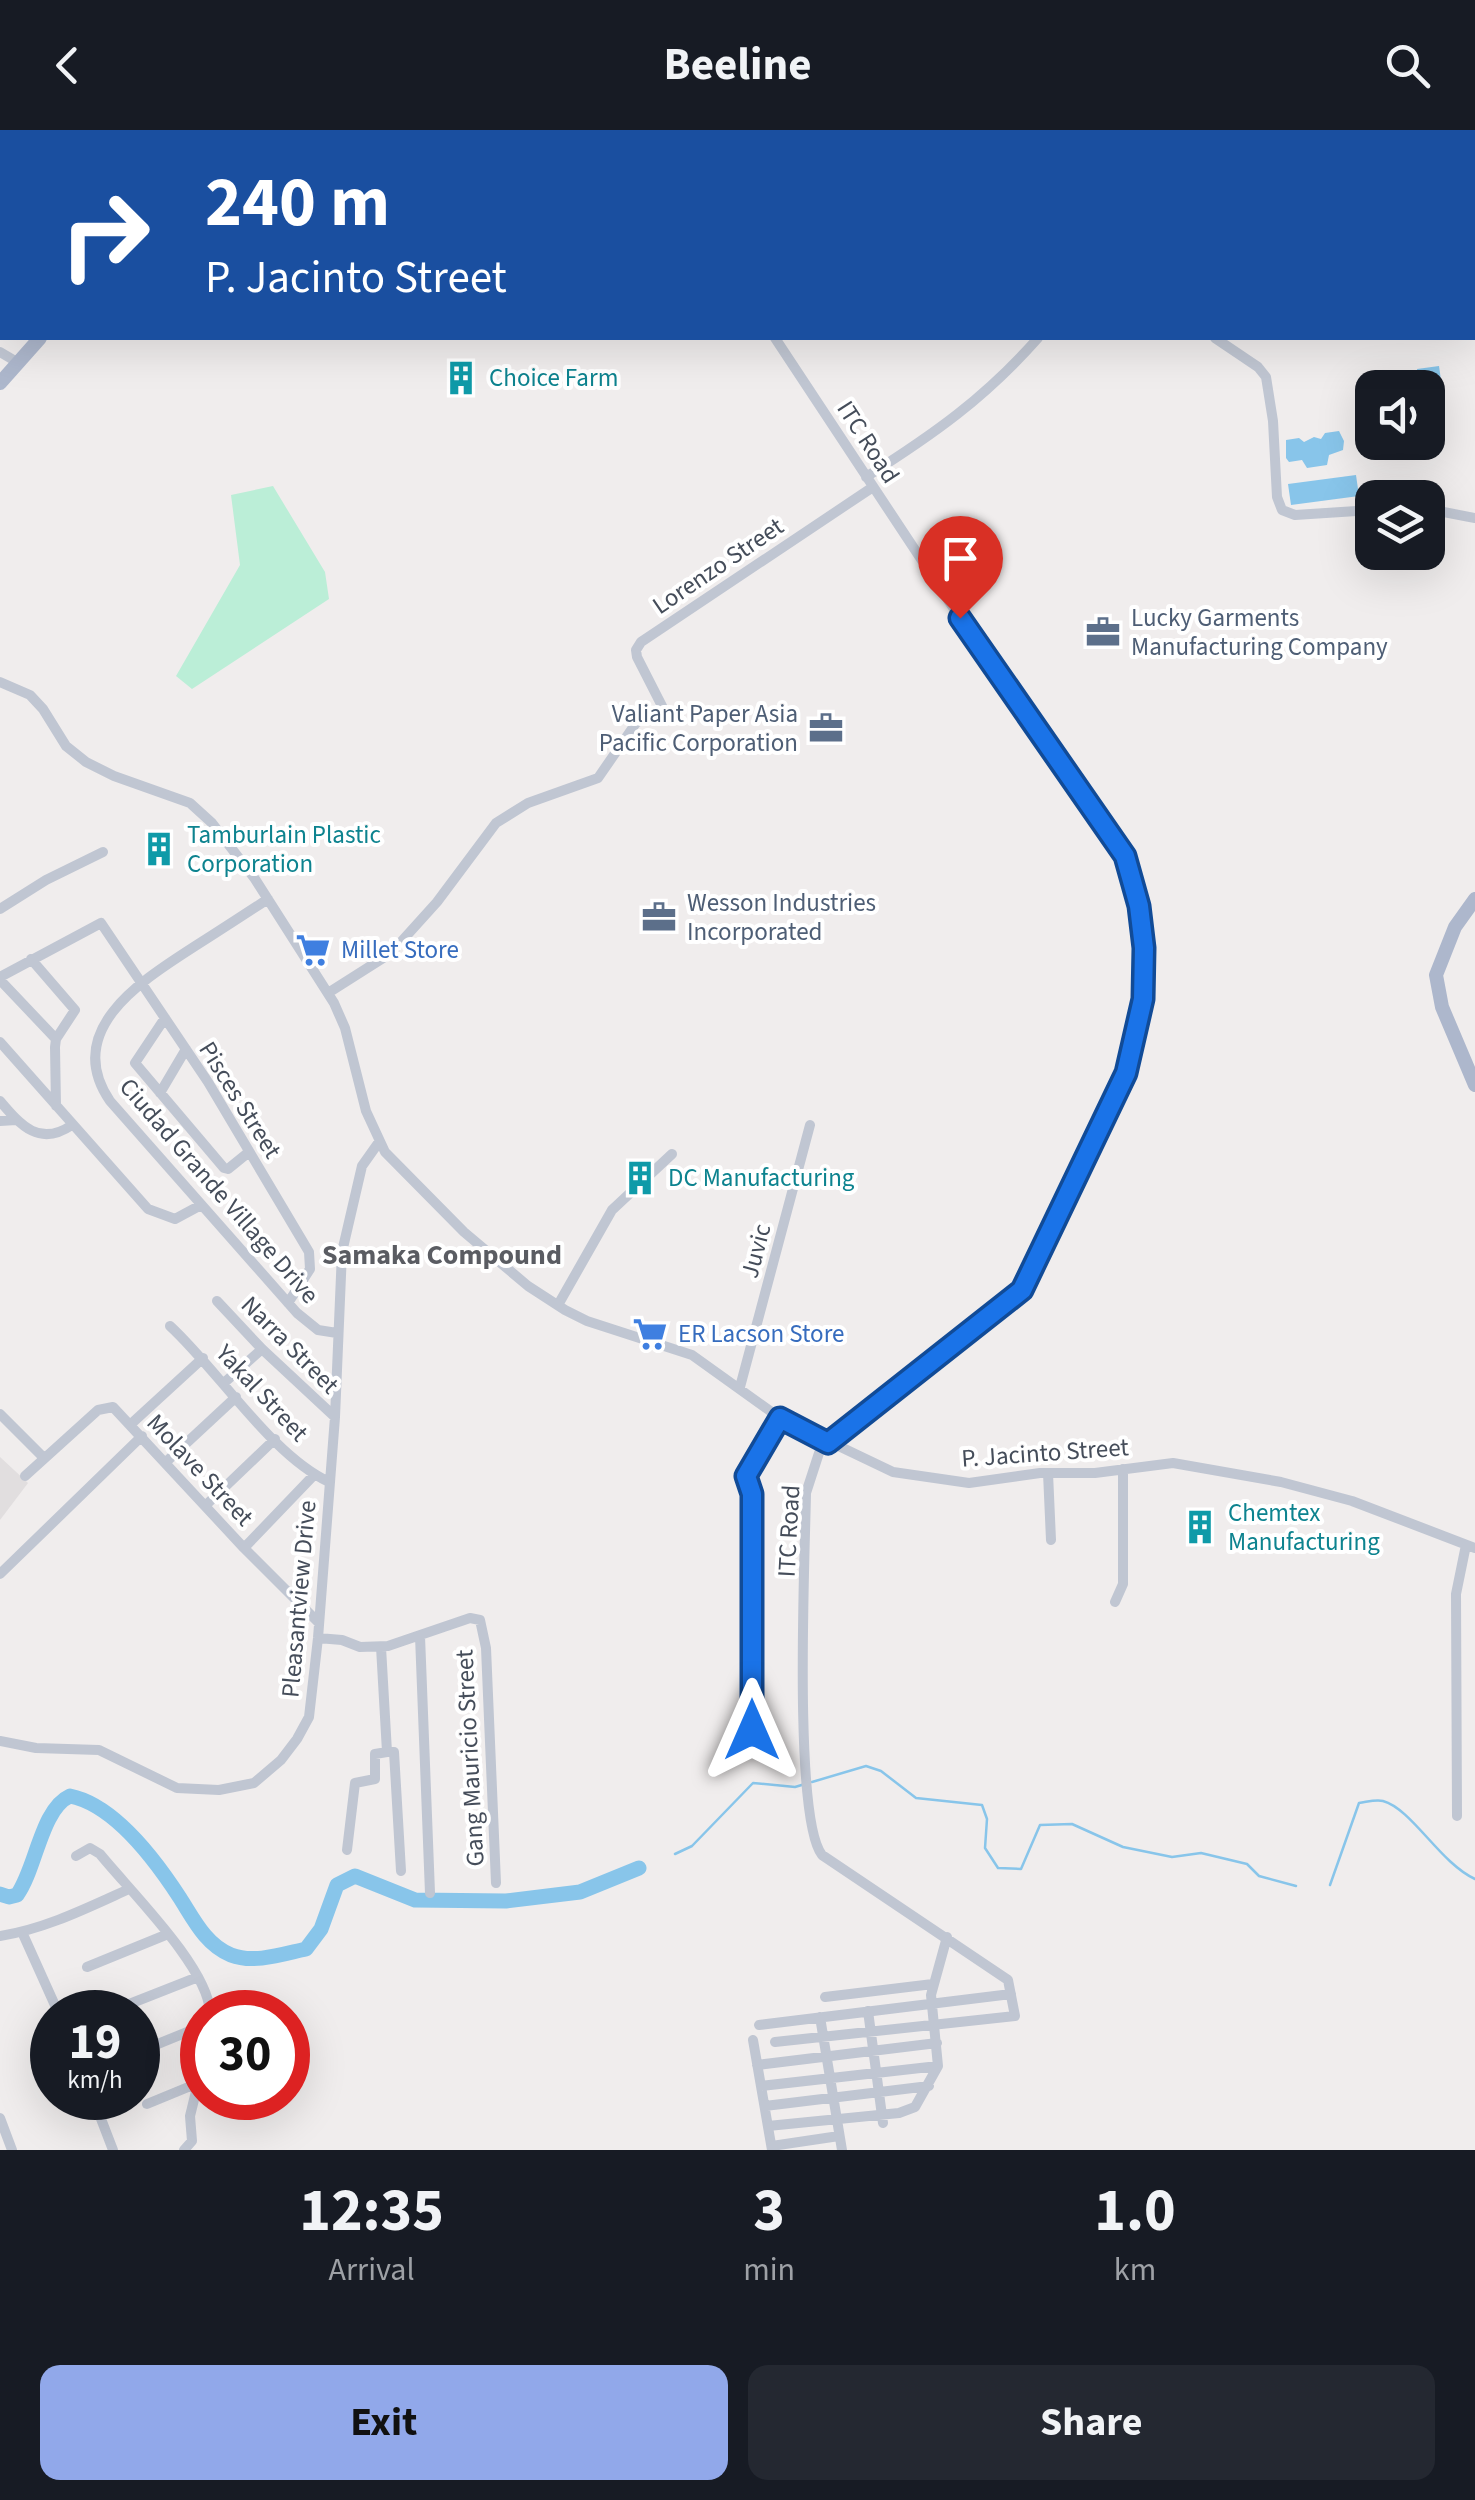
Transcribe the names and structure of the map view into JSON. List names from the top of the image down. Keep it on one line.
{"streets":{"street":["ITC Road","Lorenzo Street","Pisces Street","Ciudad Grande Village Drive","Juvic","Narra Street","Yakal Street","P. Jacinto Street","Molave Street","Pleasantview Drive","Gang Mauricio Street"]},"crossings":[["ITC Road","Lorenzo Street"],["ITC Road","P. Jacinto Street"],["Lorenzo Street","P. Jacinto Street"],["Pisces Street","Ciudad Grande Village Drive"],["Ciudad Grande Village Drive","P. Jacinto Street"],["Ciudad Grande Village Drive","Pleasantview Drive"],["Juvic","P. Jacinto Street"],["Narra Street","Pleasantview Drive"],["Yakal Street","Pleasantview Drive"],["P. Jacinto Street","Pleasantview Drive"],["Molave Street","Pleasantview Drive"],["Pleasantview Drive","Gang Mauricio Street"]],"districts":["Samaka Compound"],"places":{"building":["Choice Farm","Tamburlain Plastic Corporation","DC Manufacturing","Chemtex Manufacturing"],"office":["Lucky Garments Manufacturing Company","Valiant Paper Asia Pacific Corporation","Wesson Industries Incorporated"],"supermarket":["Millet Store","ER Lacson Store"]},"page":{"header":"Beeline","turn":["240 m","P. Jacinto Street"],"speed":"19 km/h","limit":"30","eta":["12:35","Arrival","3","min","1.0","km"],"buttons":["Exit","Share"]}}
